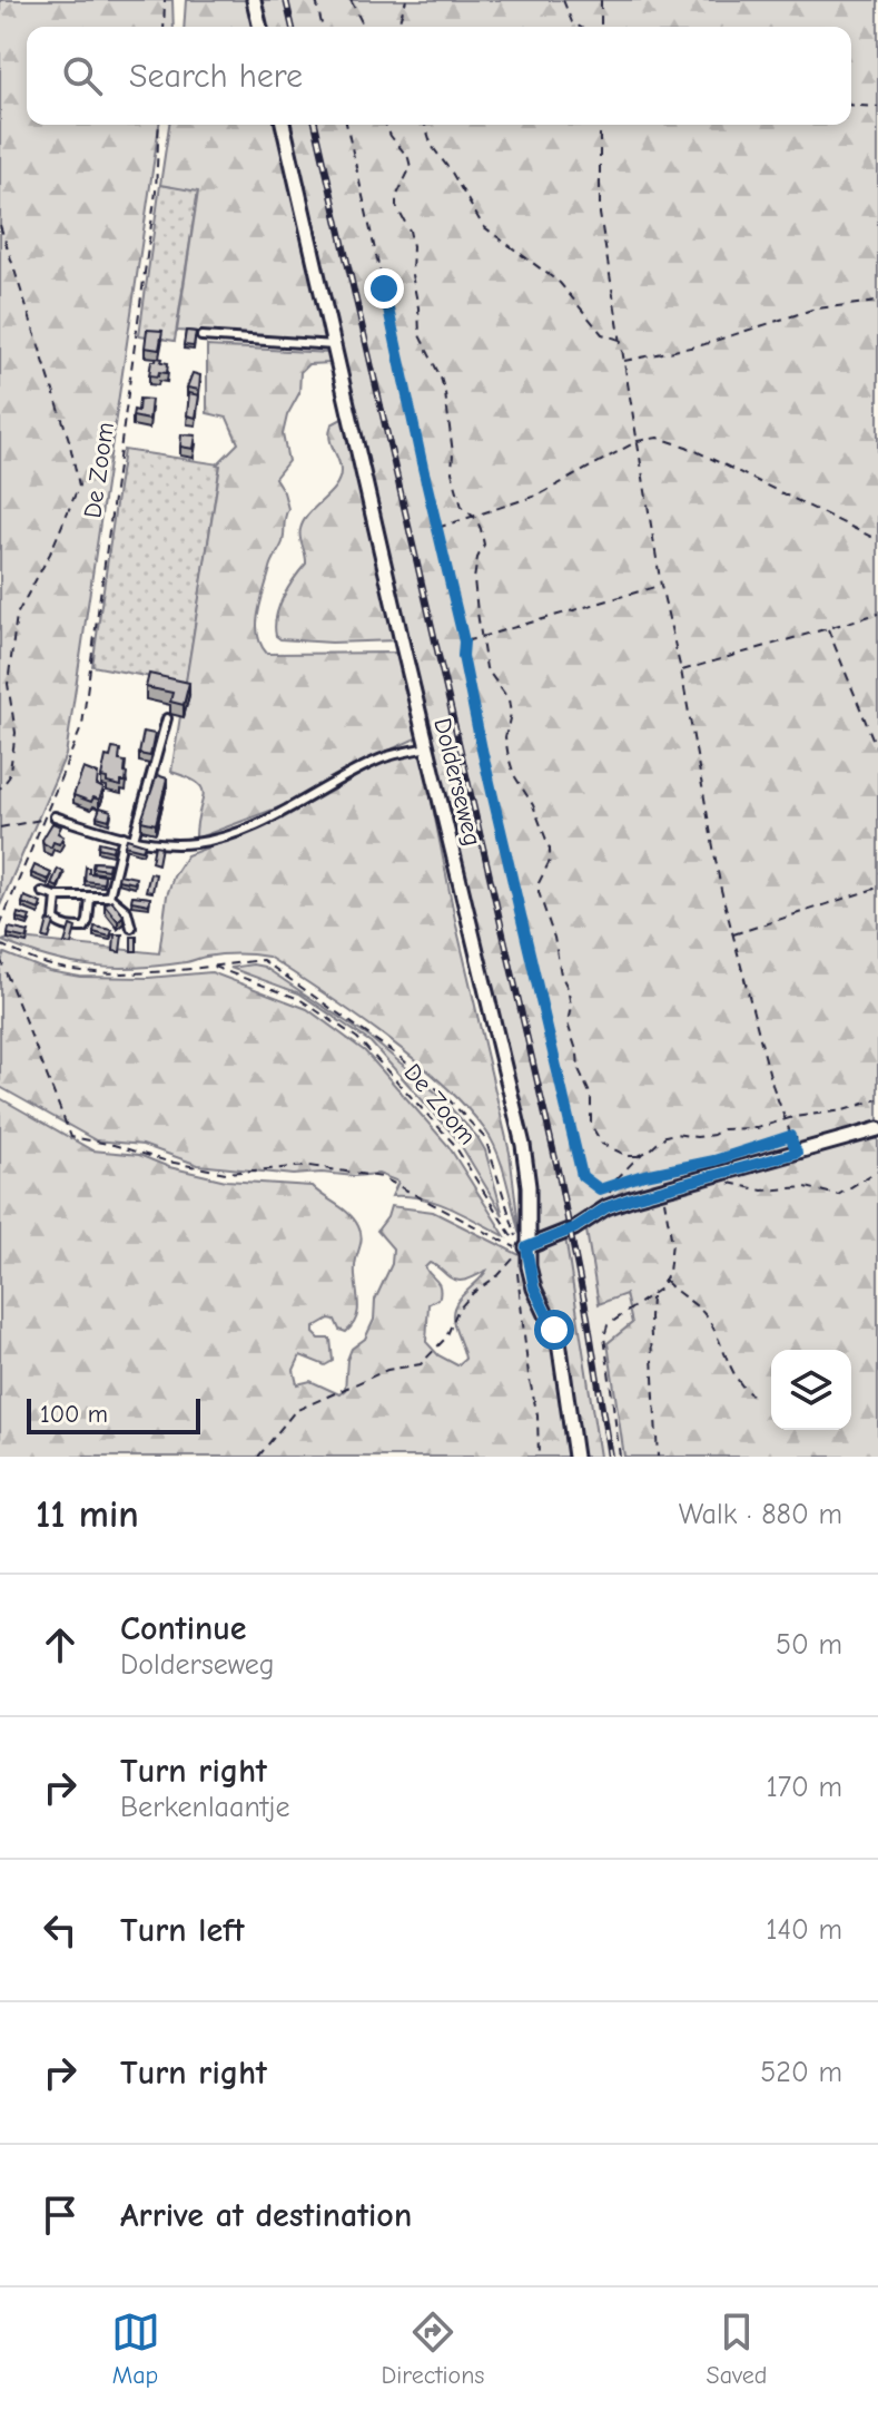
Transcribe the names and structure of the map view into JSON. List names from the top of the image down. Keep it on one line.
{"streets":{"street":["Dolderseweg"],"path":["De Zoom"]},"crossings":[["De Zoom","Dolderseweg"]],"scale_bar":"100 m","page":{"search":"Search here","scale":"100 m","heading":["11 min","Walk · 880 m"],"list":[["Continue","Dolderseweg","50 m"],["Turn right","Berkenlaantje","170 m"],["Turn left","140 m"],["Turn right","520 m"],"Arrive at destination"],"nav":["Map","Directions","Saved"]}}
